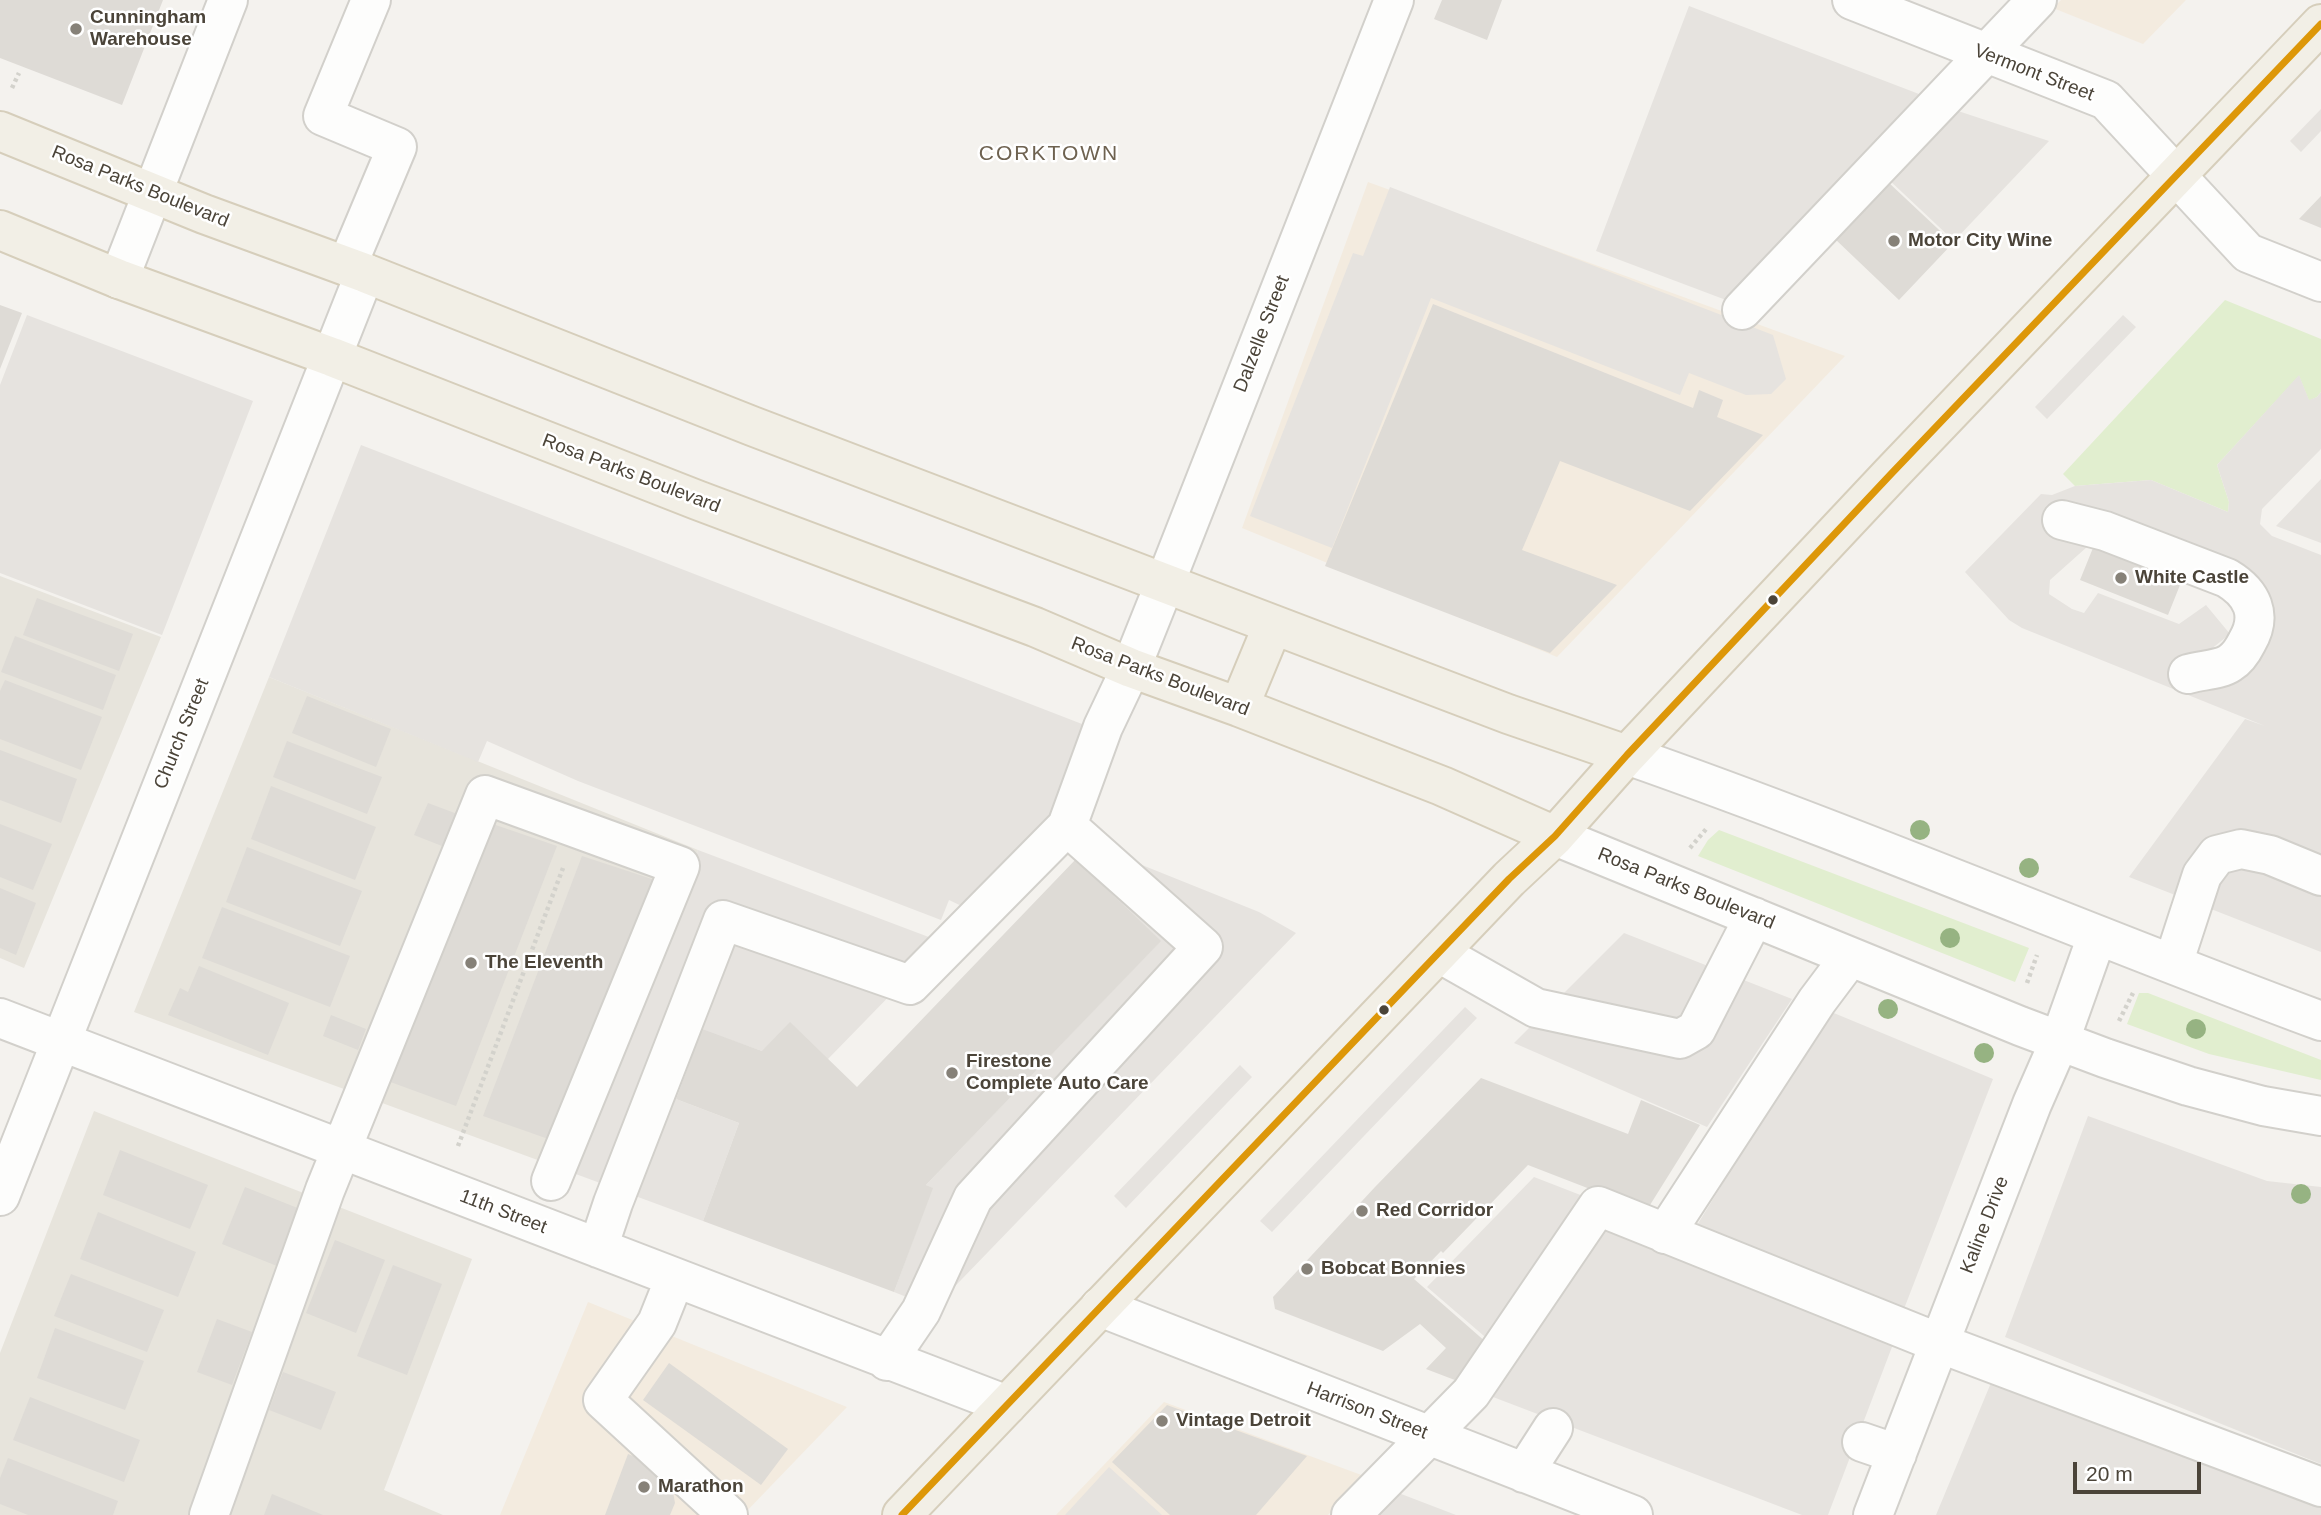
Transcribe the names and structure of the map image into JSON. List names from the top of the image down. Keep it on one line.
{"streets":{"main road":["Rosa Parks Boulevard"],"street":["Vermont Street","Dalzelle Street","Church Street","11th Street","Kaline Drive","Harrison Street"]},"crossings":[["Rosa Parks Boulevard","Dalzelle Street"],["Rosa Parks Boulevard","Church Street"],["Rosa Parks Boulevard","Kaline Drive"],["Church Street","11th Street"]],"districts":["CORKTOWN"],"places":["Cunningham Warehouse","Motor City Wine","White Castle","The Eleventh","Firestone Complete Auto Care","Red Corridor","Bobcat Bonnies","Vintage Detroit","Marathon"],"scale_bar":"20 m"}
